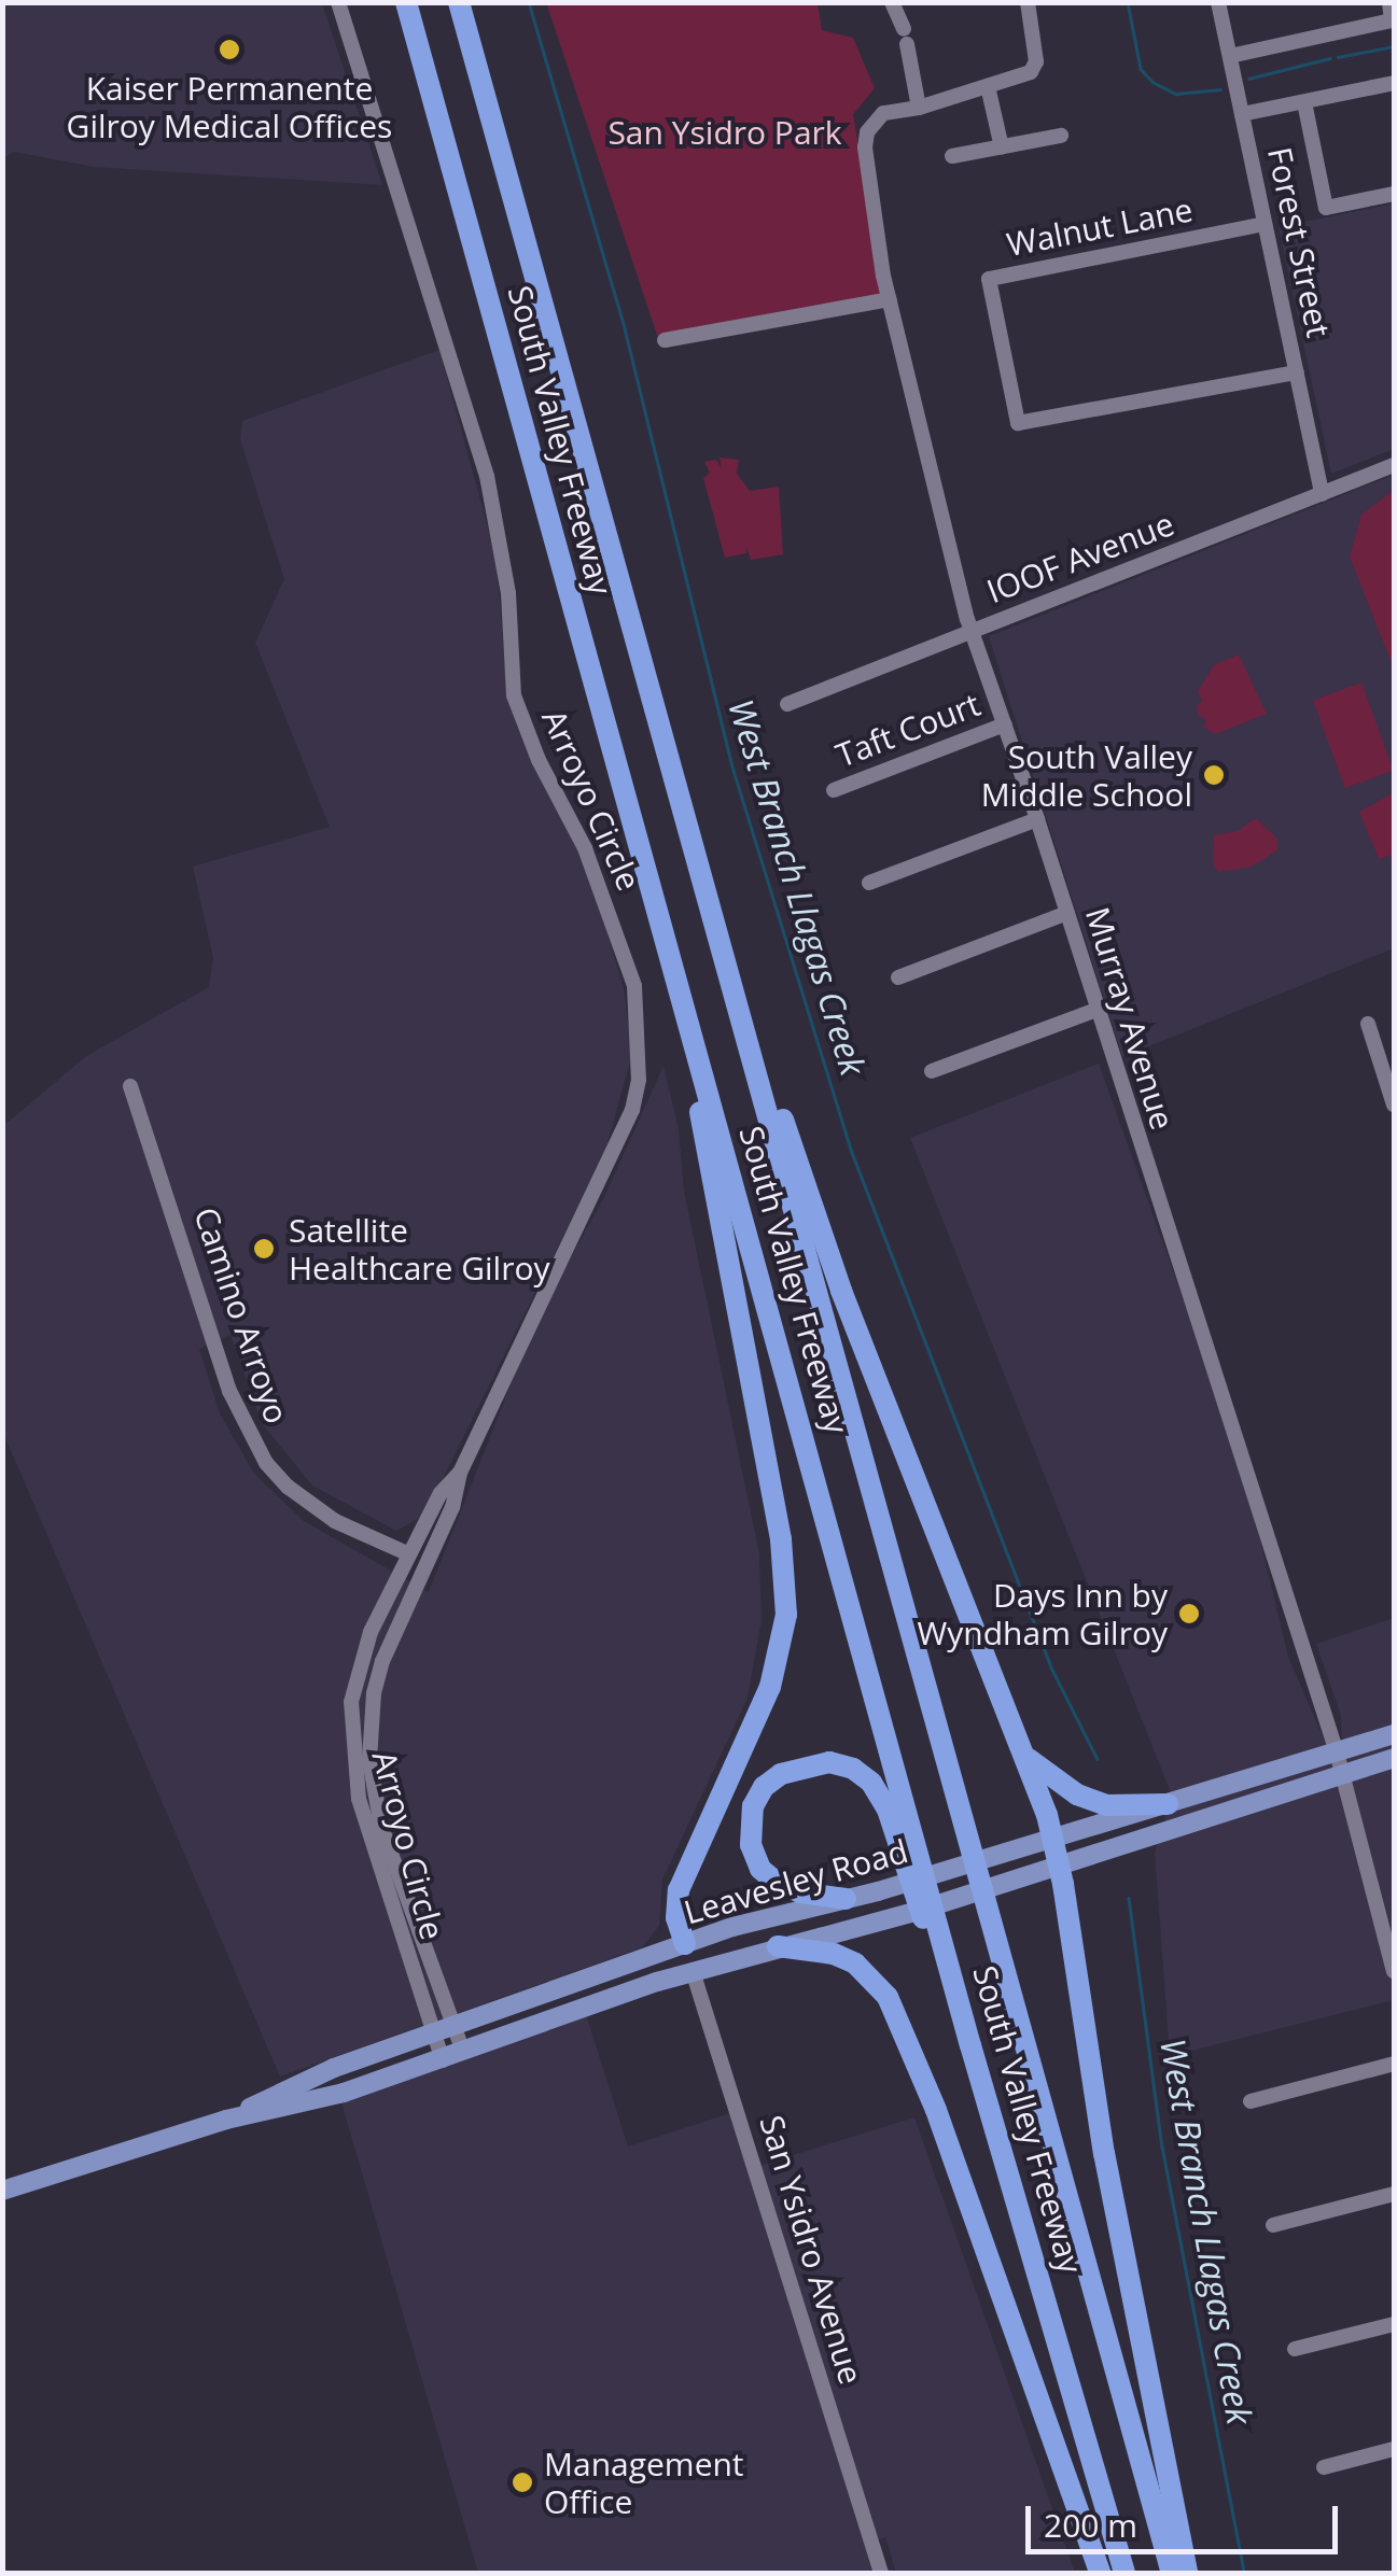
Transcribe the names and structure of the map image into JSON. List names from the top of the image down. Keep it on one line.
{"streets":{"highway":["South Valley Freeway"],"main road":["Leavesley Road","San Ysidro Avenue"],"street":["Walnut Lane","Forest Street","IOOF Avenue","Taft Court","Arroyo Circle","Murray Avenue","Camino Arroyo"]},"crossings":[["Walnut Lane","Forest Street"],["Forest Street","IOOF Avenue"],["IOOF Avenue","Murray Avenue"],["Taft Court","Murray Avenue"],["Arroyo Circle","Camino Arroyo"],["Arroyo Circle","Leavesley Road"],["Murray Avenue","Leavesley Road"],["Leavesley Road","San Ysidro Avenue"]],"water":["West Branch Llagas Creek"],"parks":["San Ysidro Park"],"places":["Kaiser Permanente Gilroy Medical Offices","South Valley Middle School","Satellite Healthcare Gilroy","Days Inn by Wyndham Gilroy","Management Office"],"scale_bar":"200 m"}
